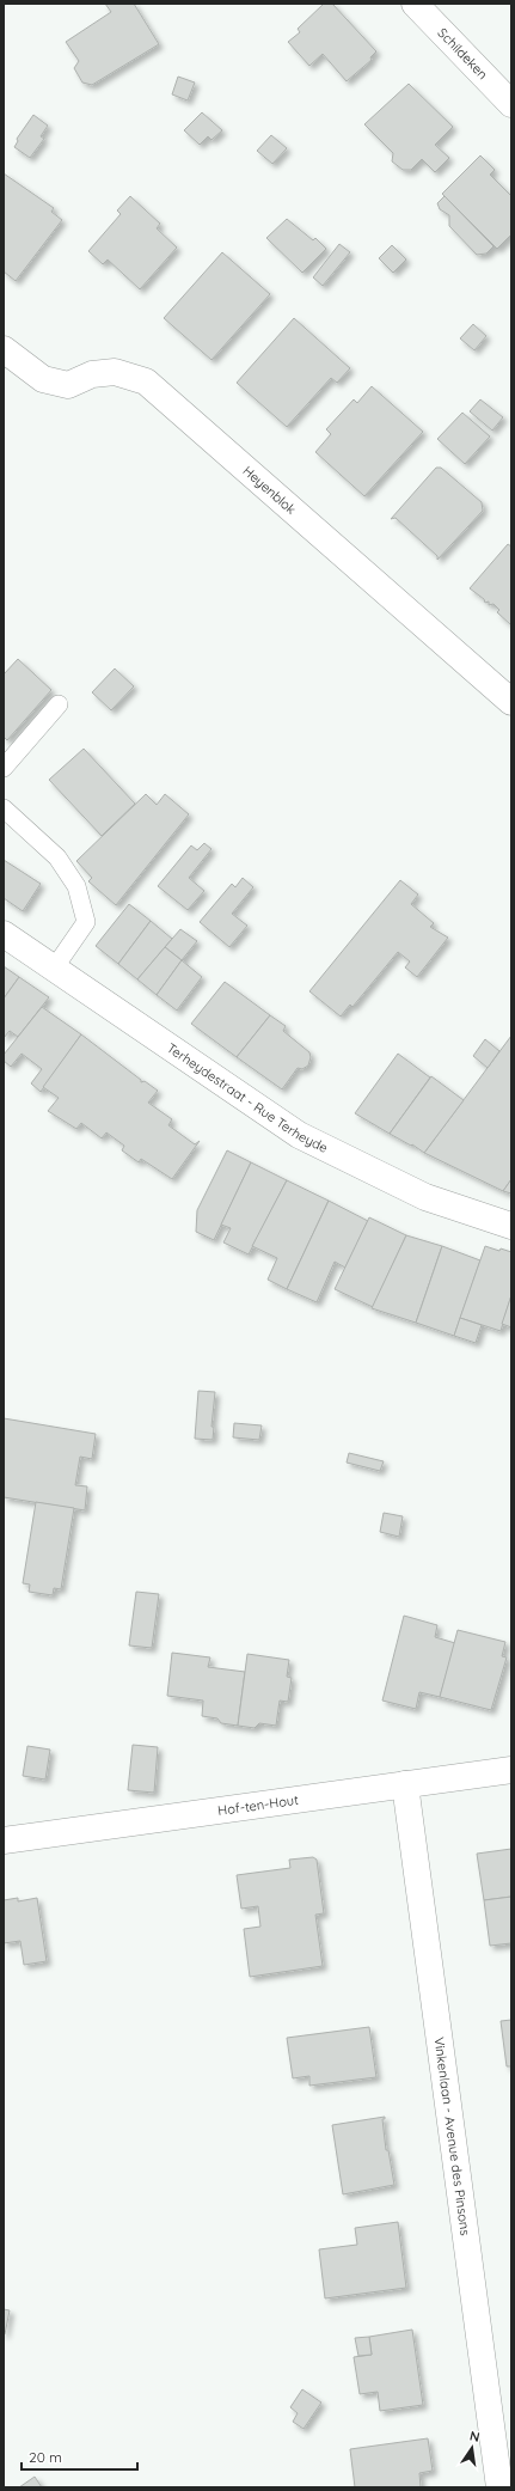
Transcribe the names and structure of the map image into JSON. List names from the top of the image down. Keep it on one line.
{"streets":{"street":["Schildeken","Heyenblok","Terheydestraat - Rue Terheyde","Hof-ten-Hout","Vinkenlaan - Avenue des Pinsons"]},"crossings":[["Hof-ten-Hout","Vinkenlaan - Avenue des Pinsons"]],"scale_bar":"20 m","north":"top"}
